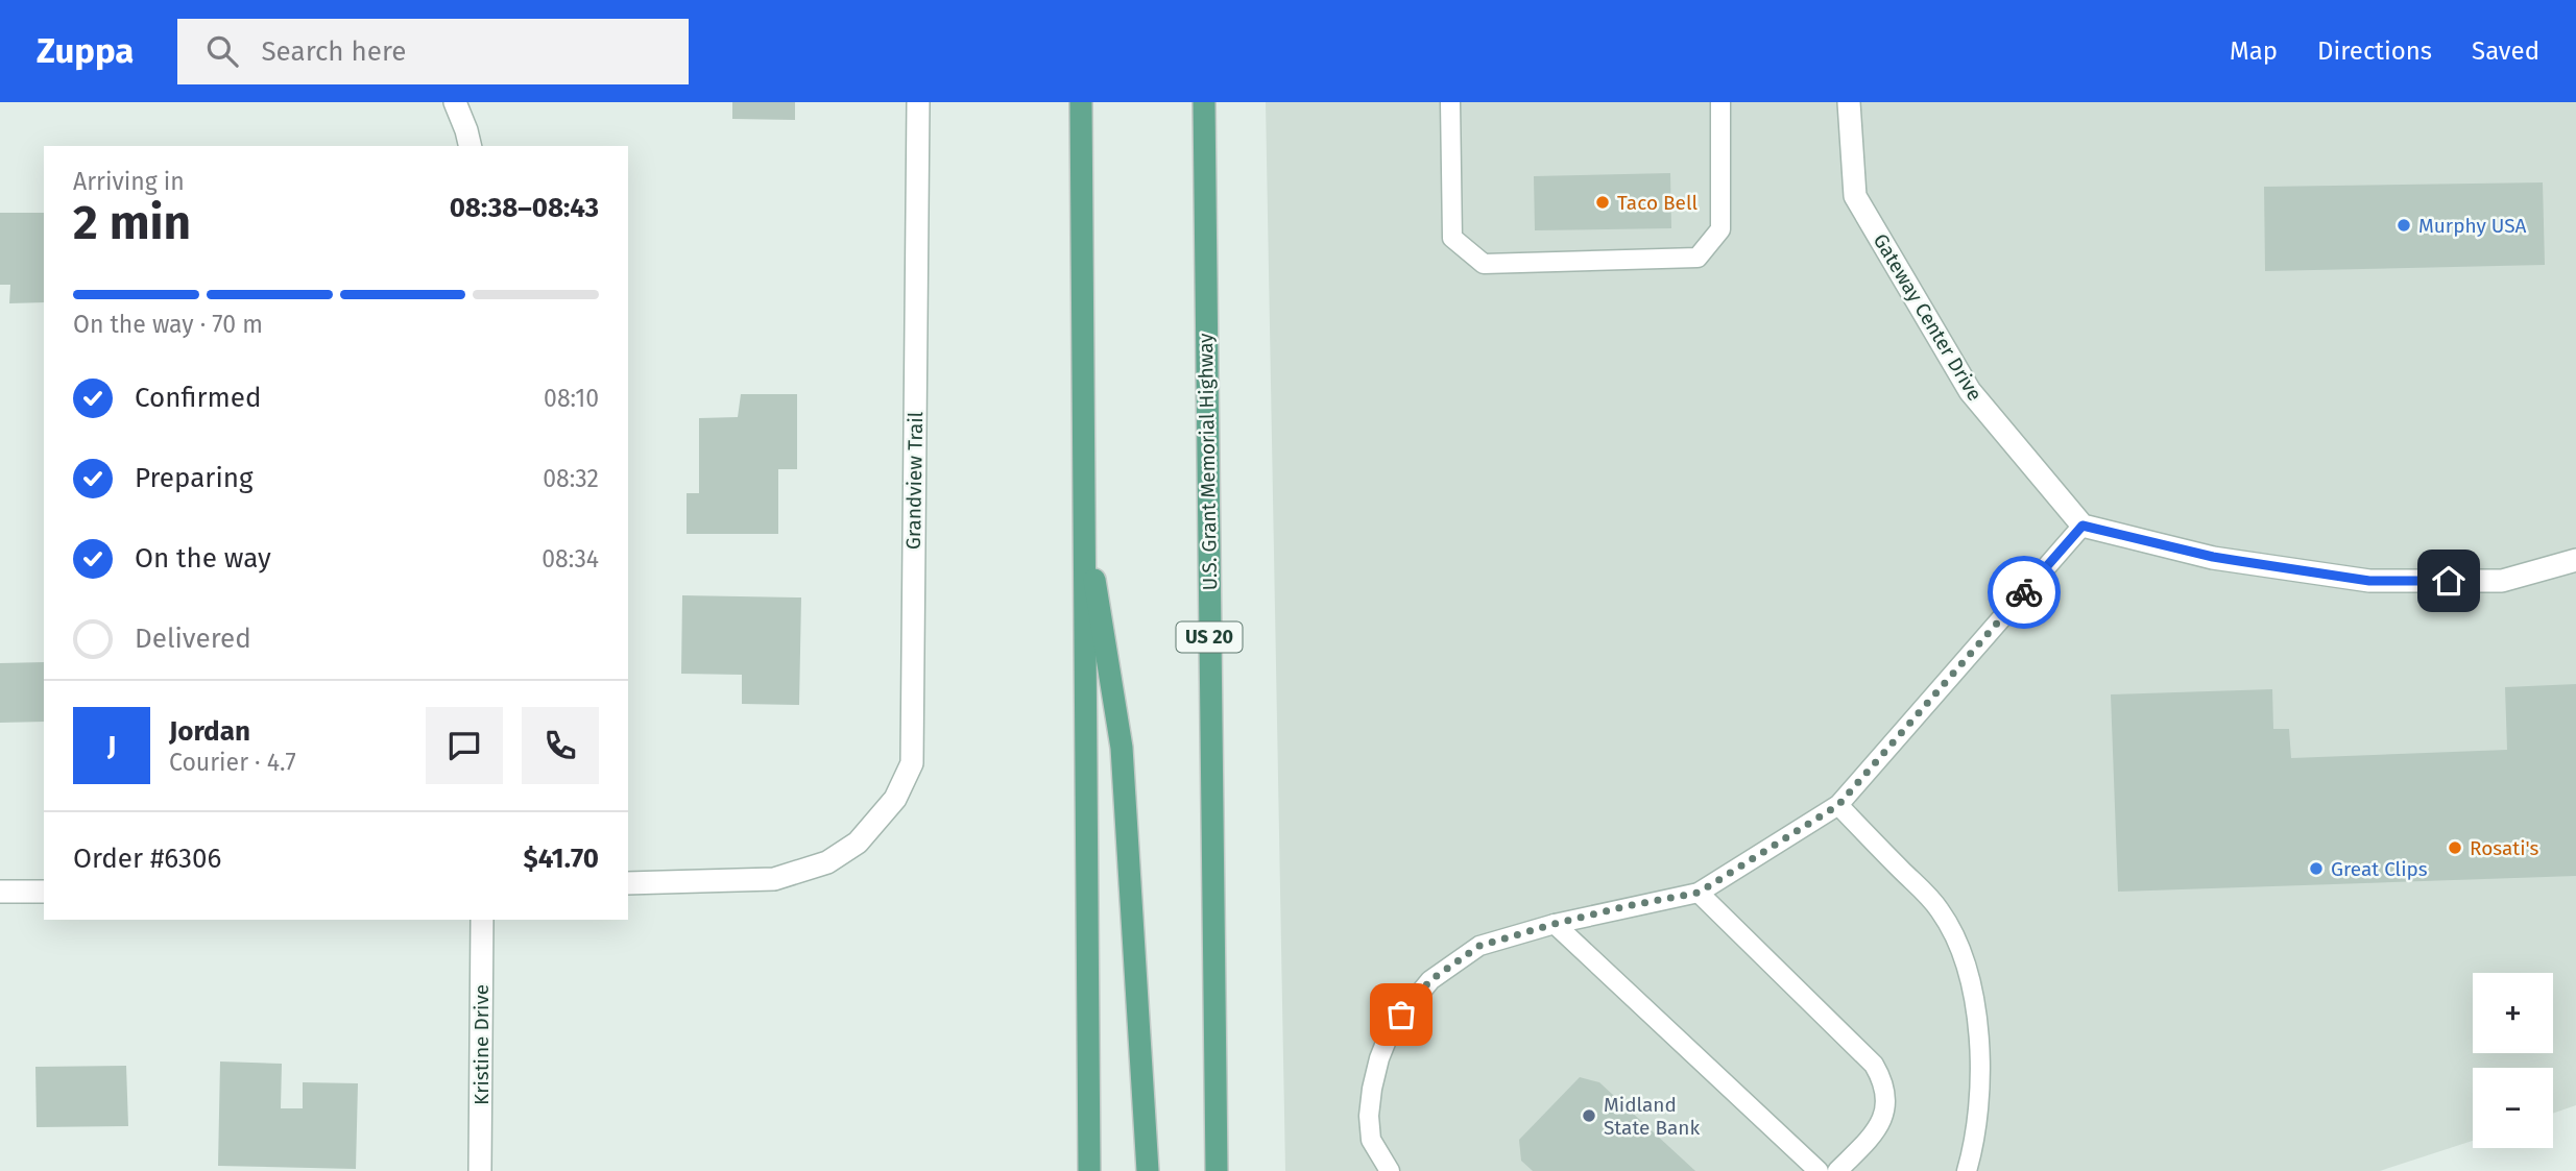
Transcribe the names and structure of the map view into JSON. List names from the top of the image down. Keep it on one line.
{"streets":{"main road":["U.S. Grant Memorial Highway","US 20"],"street":["Gateway Center Drive","Grandview Trail","Kristine Drive"]},"places":["Taco Bell","Murphy USA","Rosati's","Great Clips","Midland State Bank"],"page":{"header":"Zuppa","search":"Search here","nav":["Map","Directions","Saved"],"heading":["2 min","Arriving in","08:38–08:43"],"panel":["Jordan","Courier · 4.7","Order #6306","$41.70"],"bar":"On the way · 70 m","list":[["Confirmed","08:10"],["Preparing","08:32"],["On the way","08:34"],"Delivered"],"round":"J","map_buttons":["+","−"]}}
